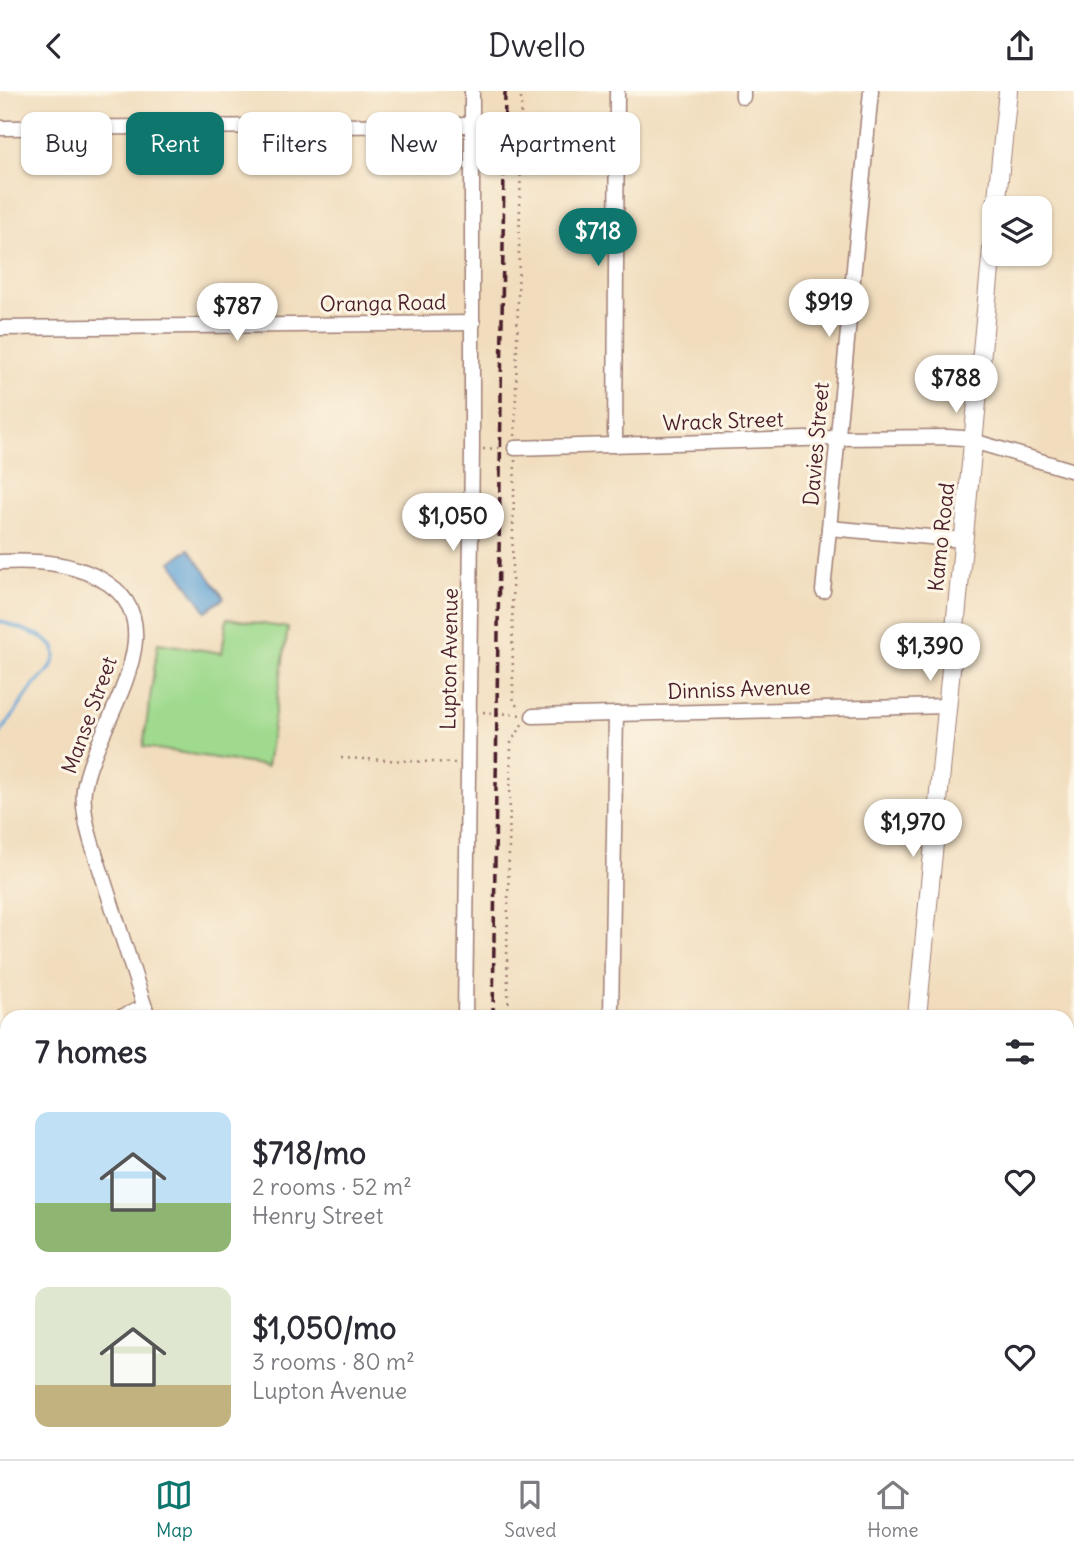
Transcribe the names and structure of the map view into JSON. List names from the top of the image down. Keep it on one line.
{"streets":{"main road":["Kamo Road"],"street":["Oranga Road","Wrack Street","Davies Street","Lupton Avenue","Dinniss Avenue","Manse Street"]},"crossings":[["Oranga Road","Lupton Avenue"],["Wrack Street","Davies Street"],["Wrack Street","Kamo Road"],["Kamo Road","Dinniss Avenue"]],"page":{"header":"Dwello","chip":["Buy","Rent","Filters","New","Apartment"],"price":["$718","$919","$787","$788","$1,050","$1,390","$1,970"],"heading":"7 homes","list":[{"name":"$718/mo","note":"2 rooms · 52 m² · Henry Street"},{"name":"$1,050/mo","note":"3 rooms · 80 m² · Lupton Avenue"}],"tabs":["Map","Saved","Home"]}}
